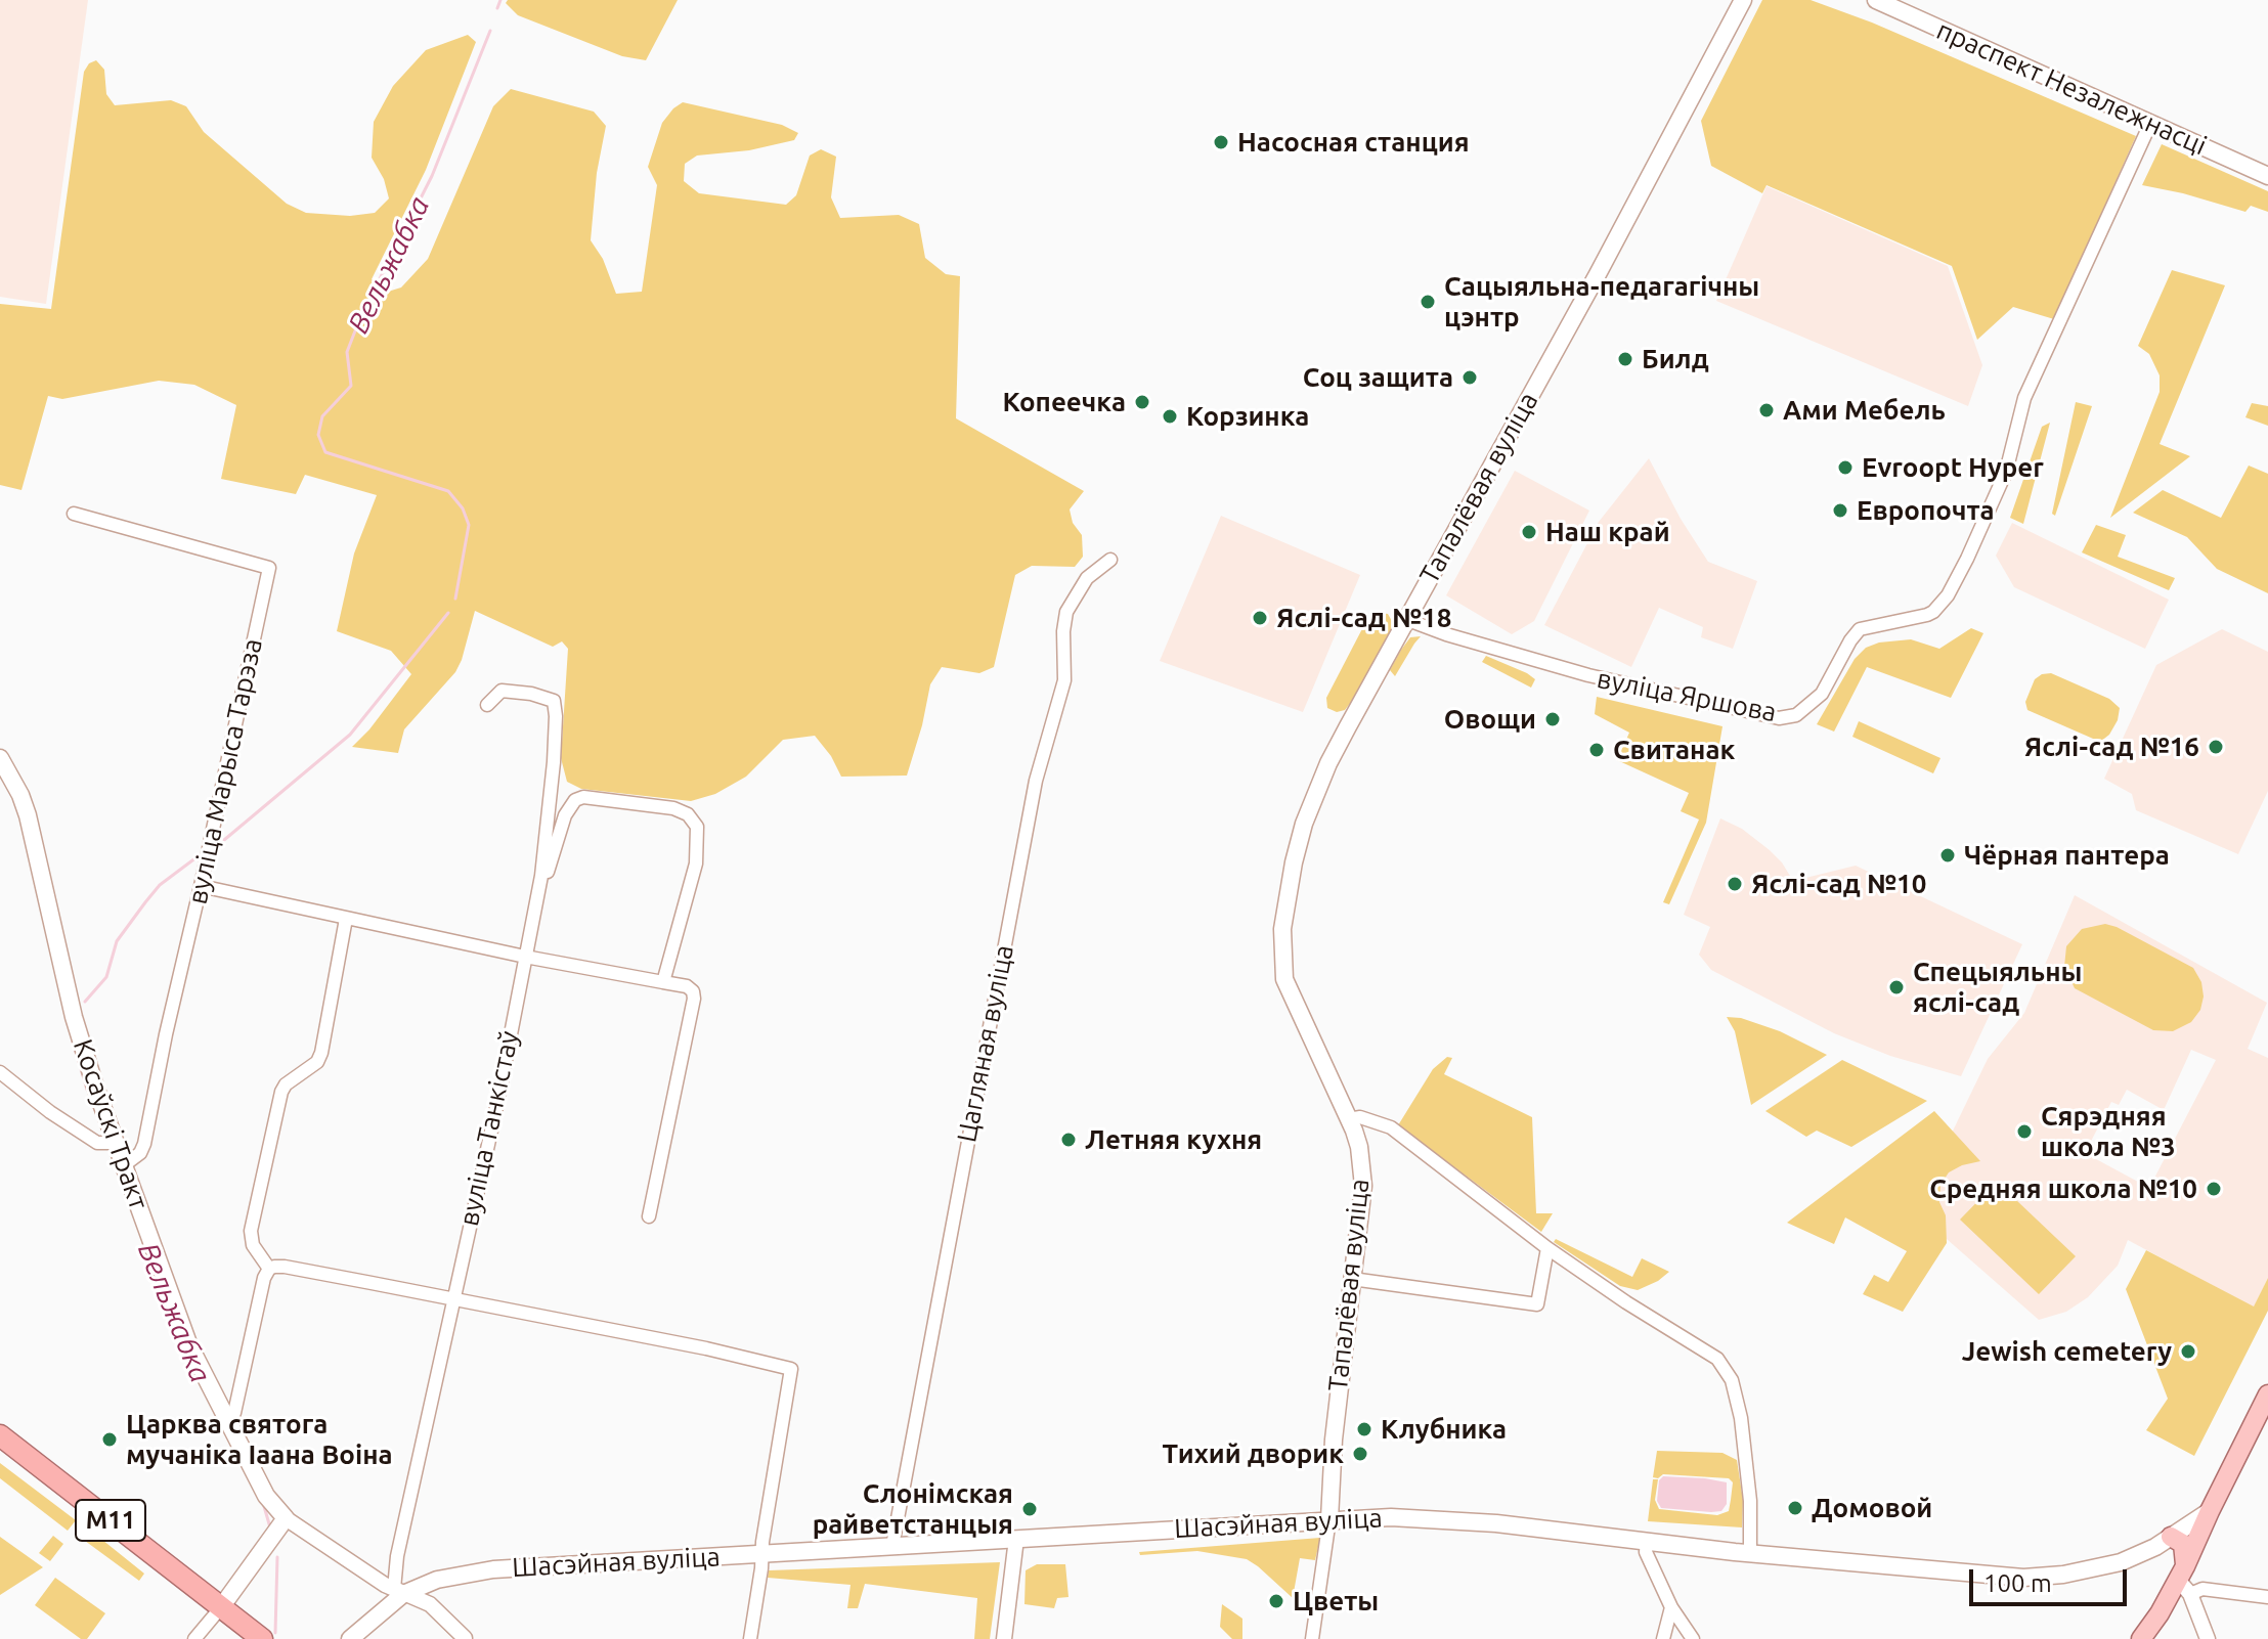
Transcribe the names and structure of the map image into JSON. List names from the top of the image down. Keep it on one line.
{"streets":{"highway":["М11"],"main road":["праспект Незалежнасці","Тапалёвая вуліца","Косаўскі Тракт","Шасэйная вуліца"],"street":["вуліца Яршова","вуліца Марыса Тарэза","Цагляная вуліца","вуліца Танкістаў"]},"crossings":[["праспект Незалежнасці","вуліца Яршова"],["Тапалёвая вуліца","вуліца Яршова"],["Тапалёвая вуліца","Шасэйная вуліца"],["вуліца Марыса Тарэза","Косаўскі Тракт"],["Цагляная вуліца","Шасэйная вуліца"],["Косаўскі Тракт","вуліца Танкістаў"],["Косаўскі Тракт","Шасэйная вуліца"],["вуліца Танкістаў","Шасэйная вуліца"]],"water":["Вельжабка"],"places":["Насосная станция","Сацыяльна-педагагічны цэнтр","Билд","Соц защита","Копеечка","Ами Мебель","Корзинка","Evroopt Hyper","Европочта","Наш край","Яслі-сад №18","Овощи","Яслі-сад №16","Свитанак","Чёрная пантера","Яслі-сад №10","Спецыяльны яслі-сад","Сярэдняя школа №3","Летняя кухня","Средняя школа №10","Jewish cemetery","Клубника","Царква святога мучаніка Іаана Воіна","Тихий дворик","Домовой","Слонімская райветстанцыя","Цветы"],"scale_bar":"100 m"}
